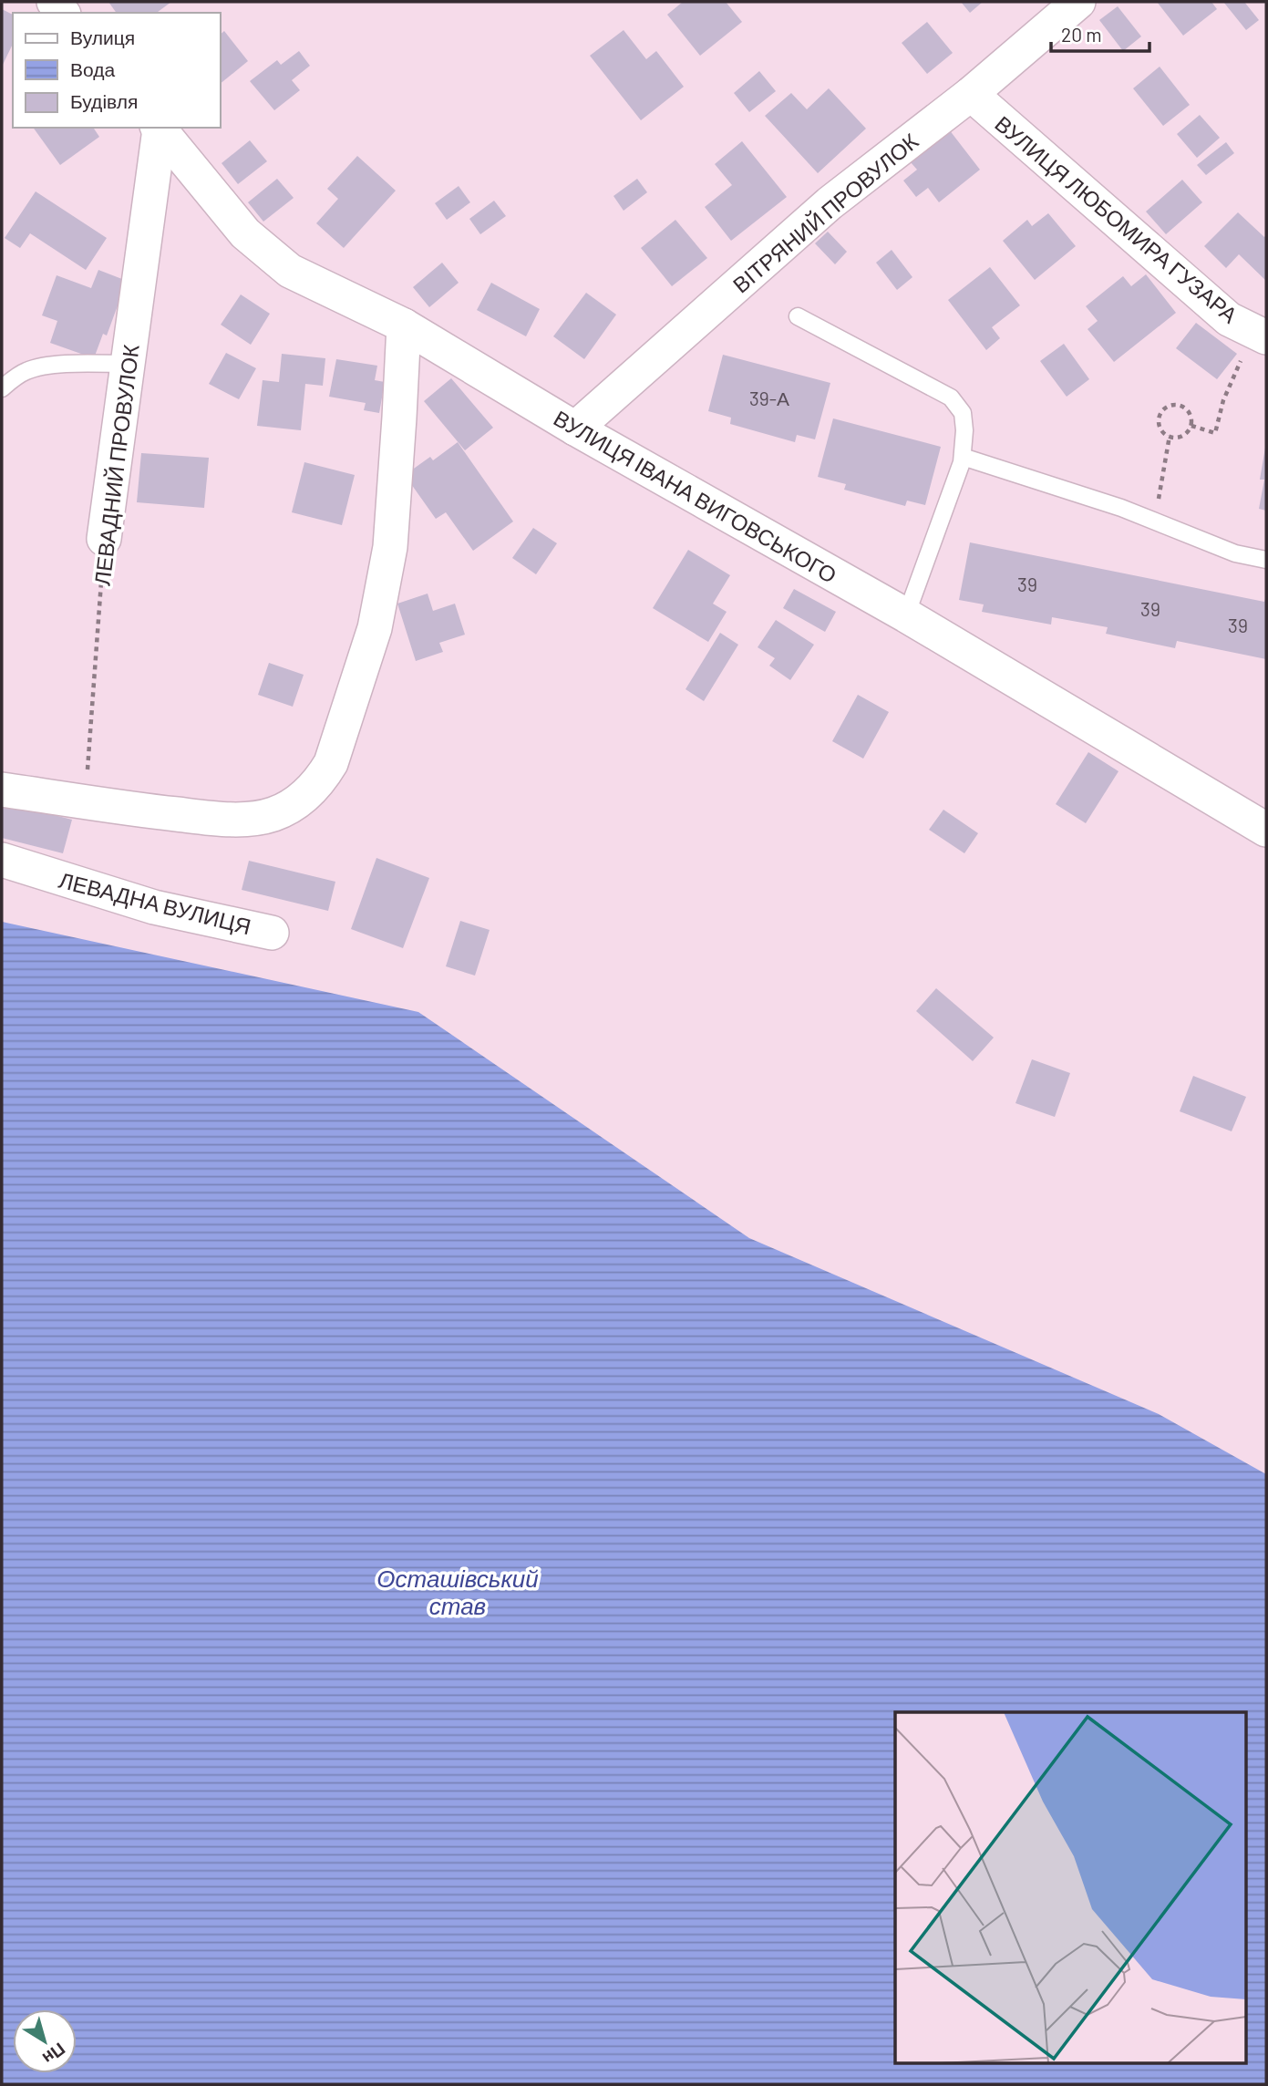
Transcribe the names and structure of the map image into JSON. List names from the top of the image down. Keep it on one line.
{"streets":{"street":["ВІТРЯНИЙ ПРОВУЛОК","ВУЛИЦЯ ЛЮБОМИРА ГУЗАРА","ЛЕВАДНИЙ ПРОВУЛОК","ВУЛИЦЯ ІВАНА ВИГОВСЬКОГО","ЛЕВАДНА ВУЛИЦЯ"]},"crossings":[["ВІТРЯНИЙ ПРОВУЛОК","ВУЛИЦЯ ЛЮБОМИРА ГУЗАРА"],["ВІТРЯНИЙ ПРОВУЛОК","ВУЛИЦЯ ІВАНА ВИГОВСЬКОГО"],["ЛЕВАДНИЙ ПРОВУЛОК","ВУЛИЦЯ ІВАНА ВИГОВСЬКОГО"]],"water":["Осташівський став"],"house_numbers":["39-А","39","39","39"],"legend":["Вулиця","Вода","Будівля"],"scale_bar":"20 m","north":"bottom right"}
